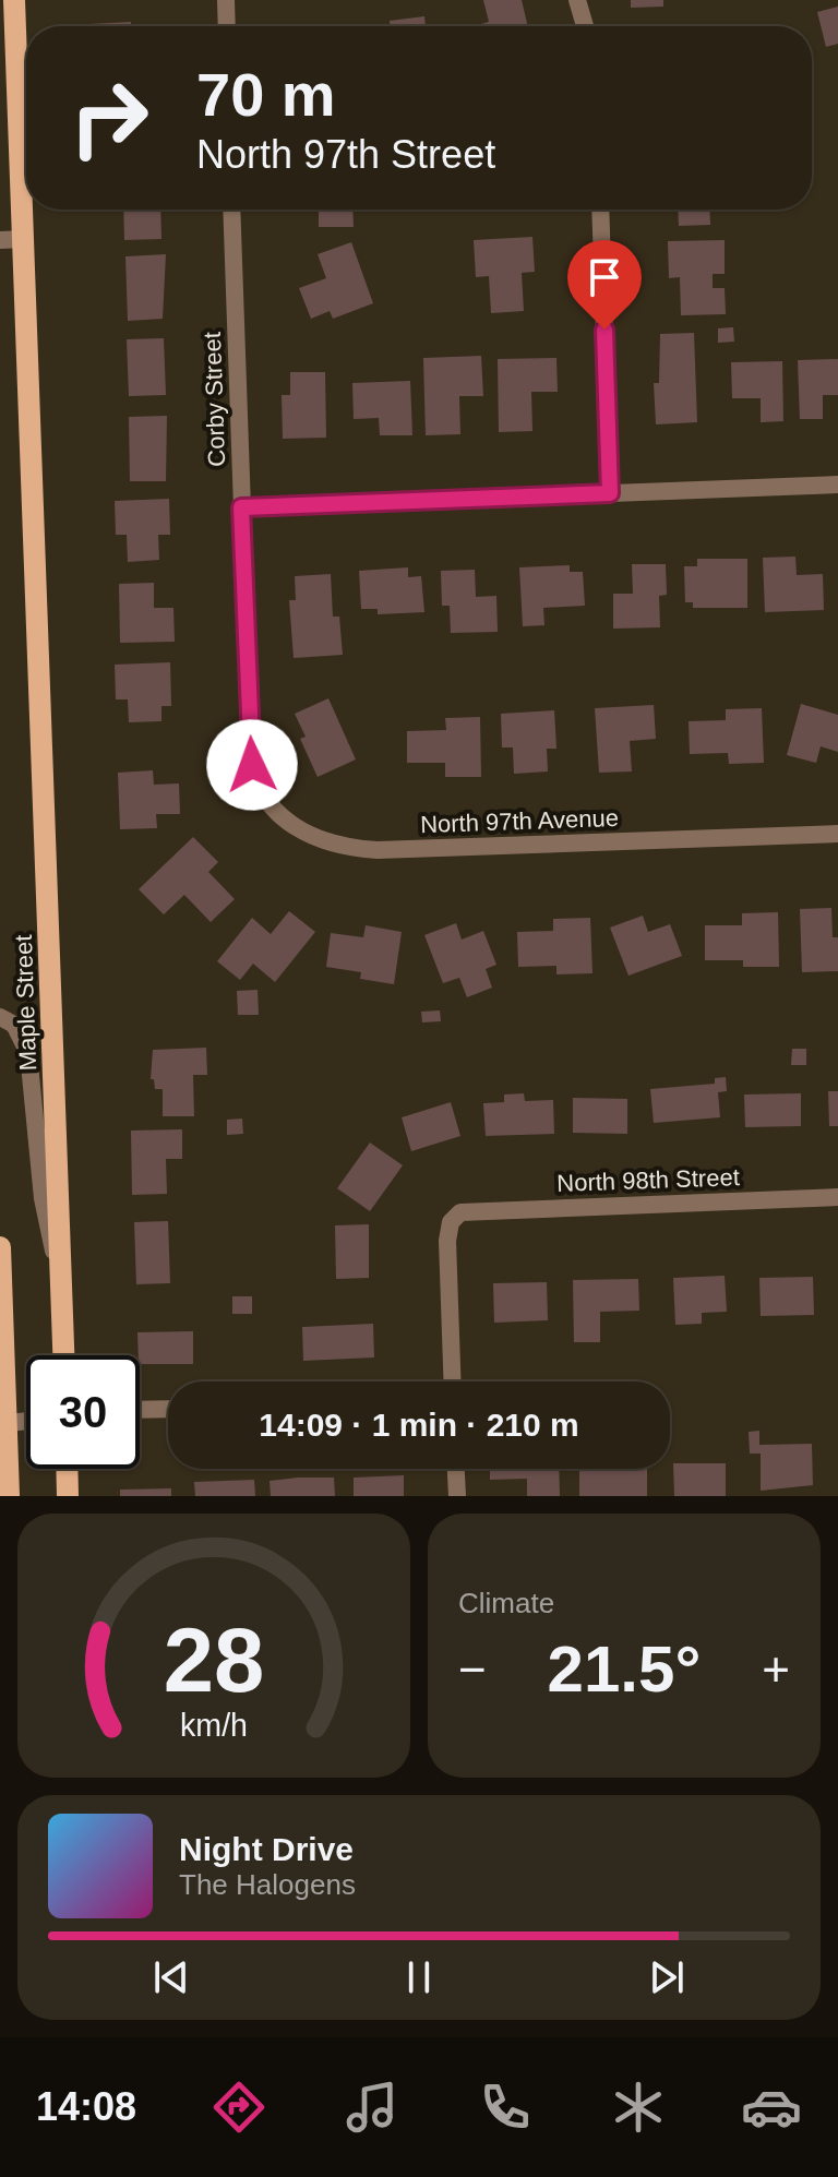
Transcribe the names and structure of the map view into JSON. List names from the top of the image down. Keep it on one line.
{"streets":{"main road":["Maple Street"],"street":["Corby Street","North 97th Avenue","North 98th Street"]},"crossings":[["Corby Street","North 97th Avenue"]],"page":{"turn":["70 m","North 97th Street"],"limit":"30","trip":"14:09 · 1 min · 210 m","tile":"Climate","heat":["−","21.5°","+"],"song":["Night Drive","The Halogens"],"tabs":"14:08","gauge":["28","km/h"]}}
